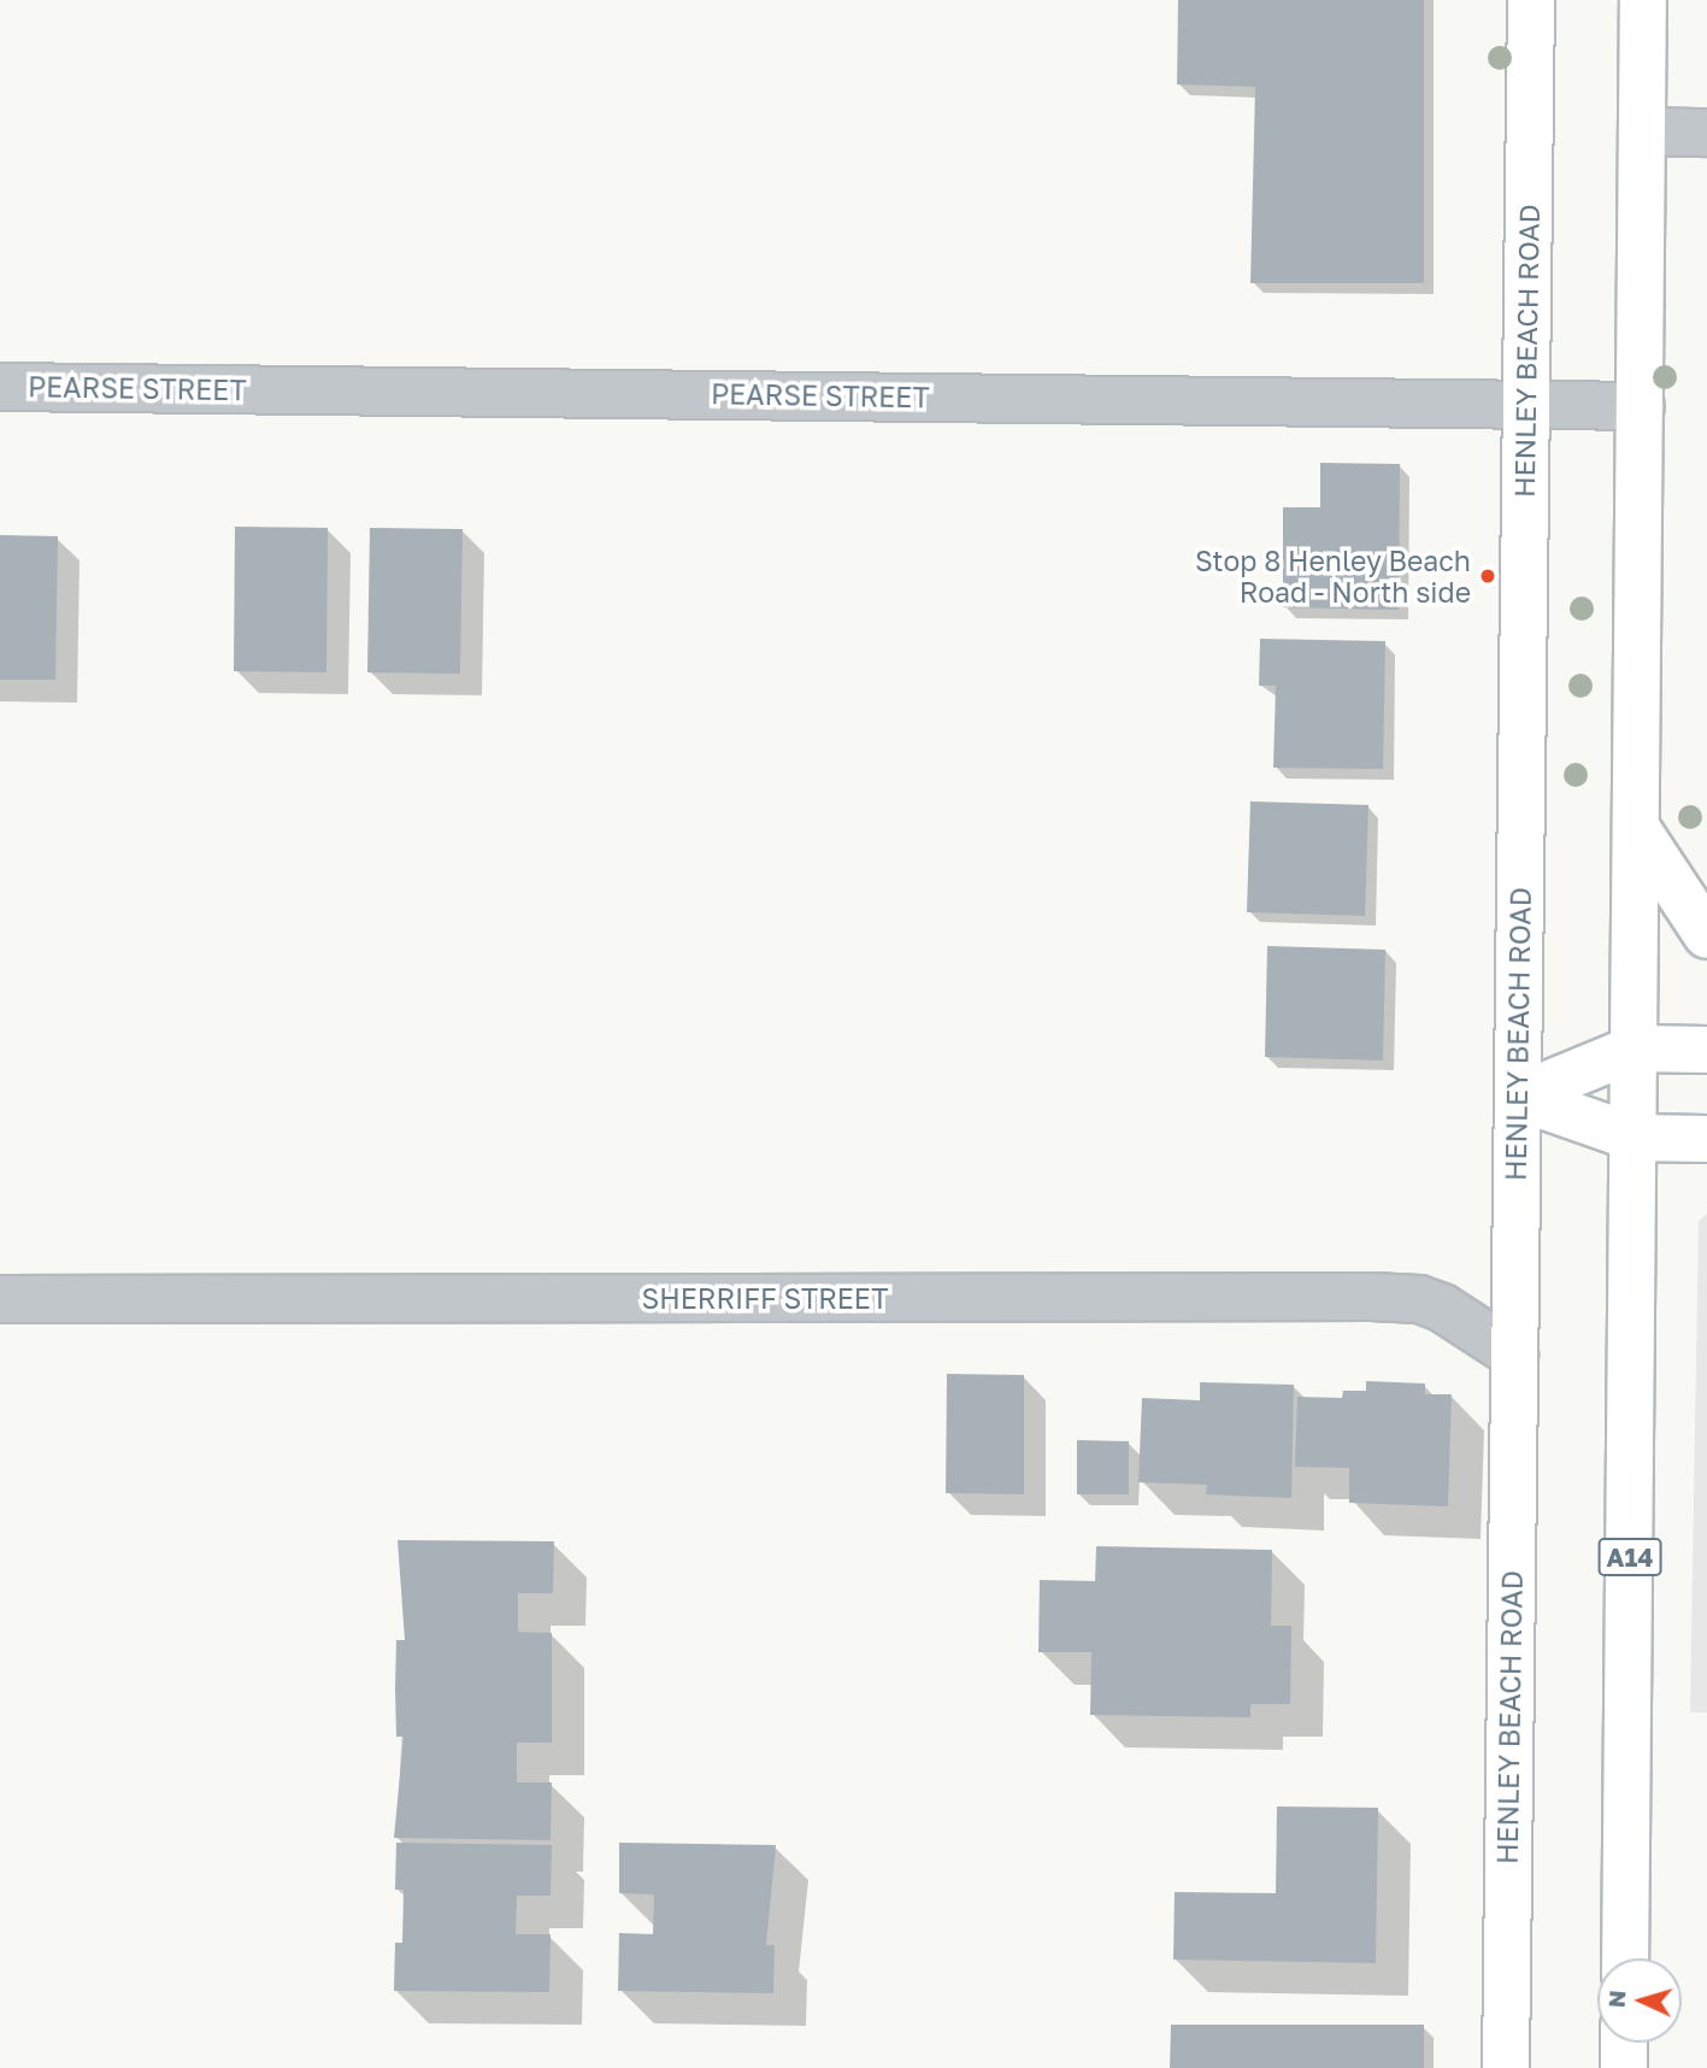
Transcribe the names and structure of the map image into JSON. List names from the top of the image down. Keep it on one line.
{"streets":{"main road":["HENLEY BEACH ROAD","A14"],"street":["PEARSE STREET","SHERRIFF STREET"]},"crossings":[["HENLEY BEACH ROAD","PEARSE STREET"],["HENLEY BEACH ROAD","SHERRIFF STREET"]],"places":["Stop 8 Henley Beach Road - North side"],"north":"left"}
